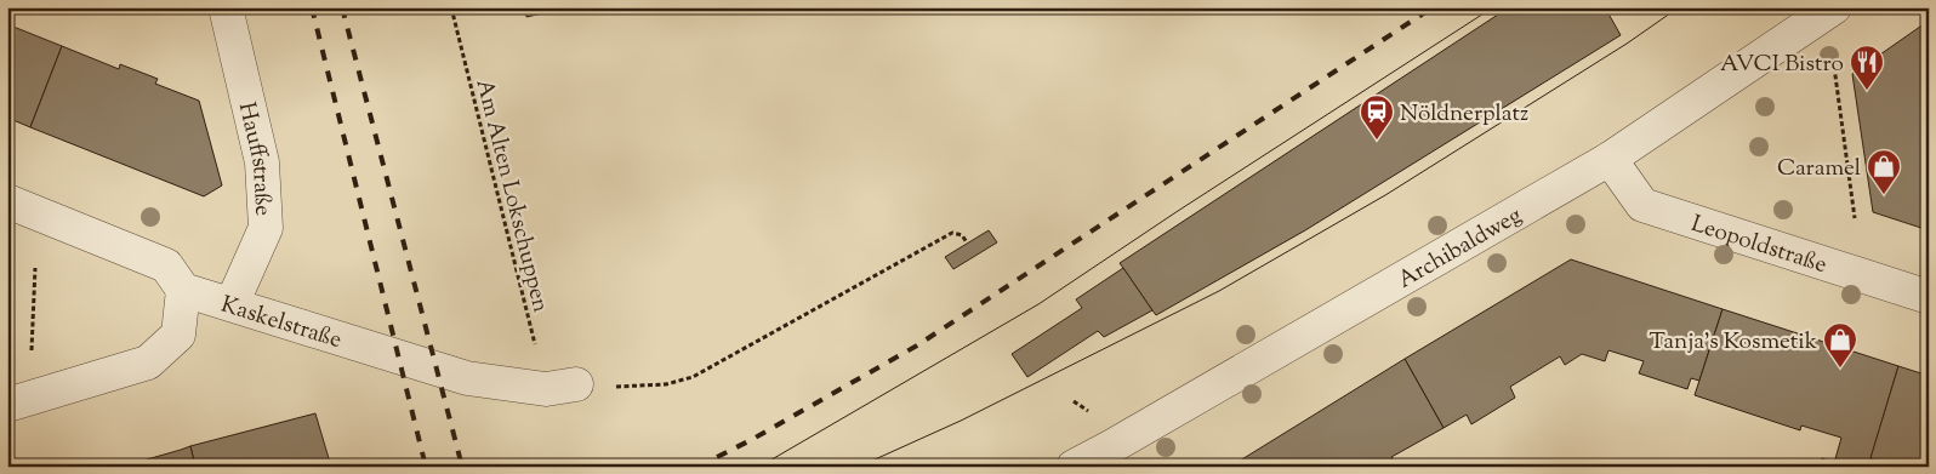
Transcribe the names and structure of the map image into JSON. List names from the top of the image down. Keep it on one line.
{"streets":{"street":["Hauffstraße","Leopoldstraße","Archibaldweg","Kaskelstraße"],"path":["Am Alten Lokschuppen"]},"crossings":[["Hauffstraße","Kaskelstraße"],["Am Alten Lokschuppen","Kaskelstraße"],["Leopoldstraße","Archibaldweg"]],"places":{"restaurant":["AVCI Bistro"],"station":["Nöldnerplatz"],"shop":["Caramel","Tanja's Kosmetik"]}}
